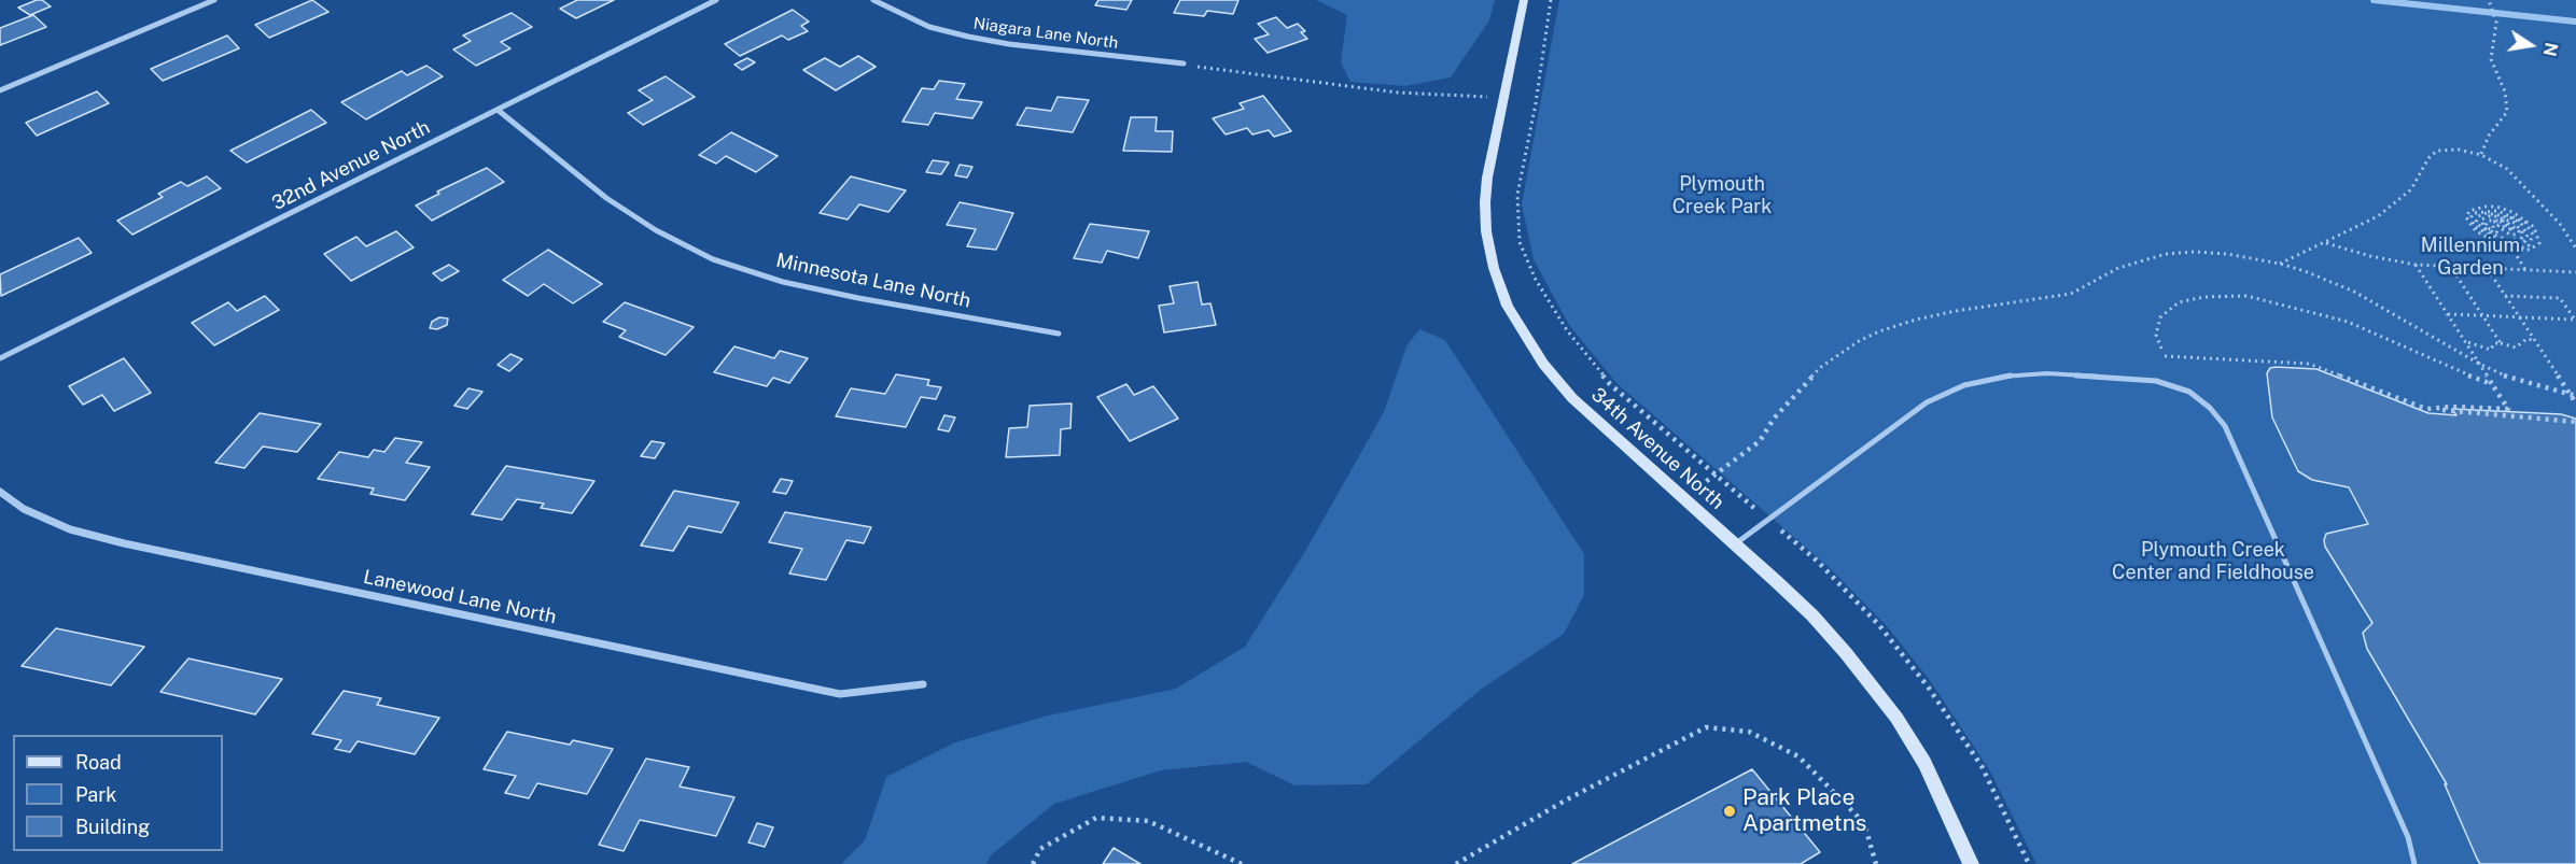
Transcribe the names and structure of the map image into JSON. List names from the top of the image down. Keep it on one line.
{"streets":{"street":["Niagara Lane North","32nd Avenue North","Minnesota Lane North","34th Avenue North","Lanewood Lane North"]},"crossings":[["32nd Avenue North","Minnesota Lane North"]],"parks":["Plymouth Creek Park","Millennium Garden","Plymouth Creek Center and Fieldhouse"],"places":["Park Place Apartmetns"],"legend":["Road","Park","Building"],"north":"right"}
